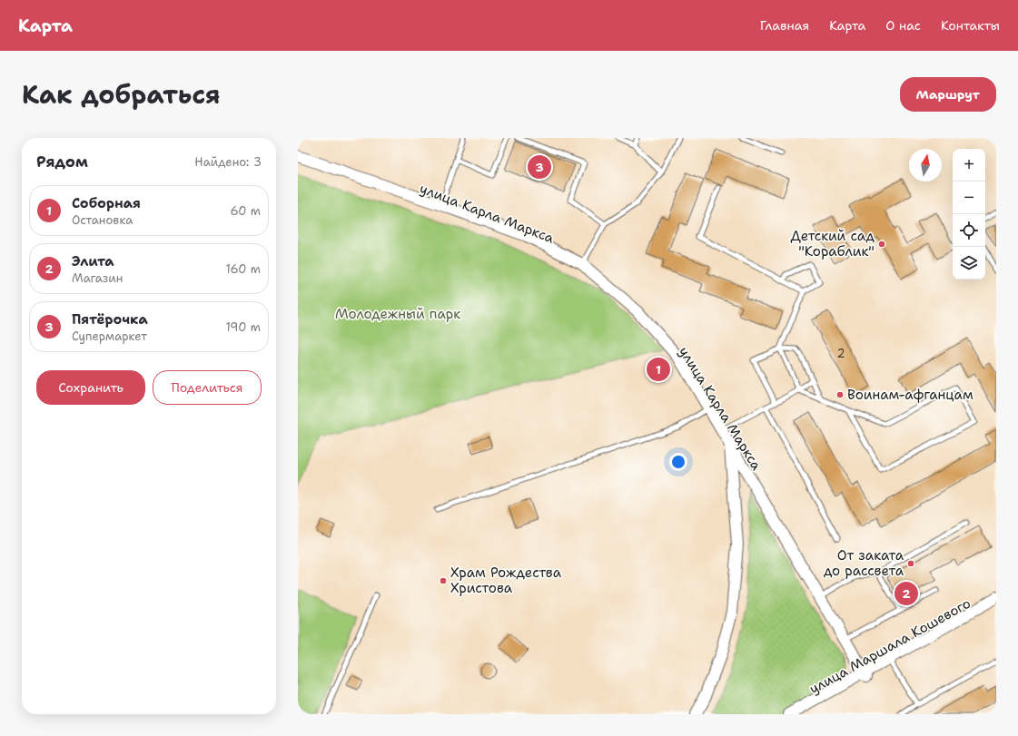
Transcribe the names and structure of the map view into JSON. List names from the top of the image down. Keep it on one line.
{"streets":{"street":["улица Карла Маркса","улица Маршала Кошевого"]},"crossings":[["улица Карла Маркса","улица Маршала Кошевого"]],"parks":["Молодежный парк"],"places":["Детский сад \"Кораблик\"","Воинам-афганцам","От заката до рассвета","Храм Рождества Христова"],"house_numbers":["2"],"north":"top","page":{"header":"Карта","nav":["Главная","Карта","О нас","Контакты"],"title":"Как добраться","buttons":["Маршрут",["Сохранить","Поделиться"]],"heading":["Рядом","Найдено: 3"],"map_buttons":["+","−"],"pins":["3","1","2"],"list":[{"mark":"1","name":"Соборная","note":"Остановка","value":"60 m"},{"mark":"2","name":"Элита","note":"Магазин","value":"160 m"},{"mark":"3","name":"Пятёрочка","note":"Супермаркет","value":"190 m"}]}}
